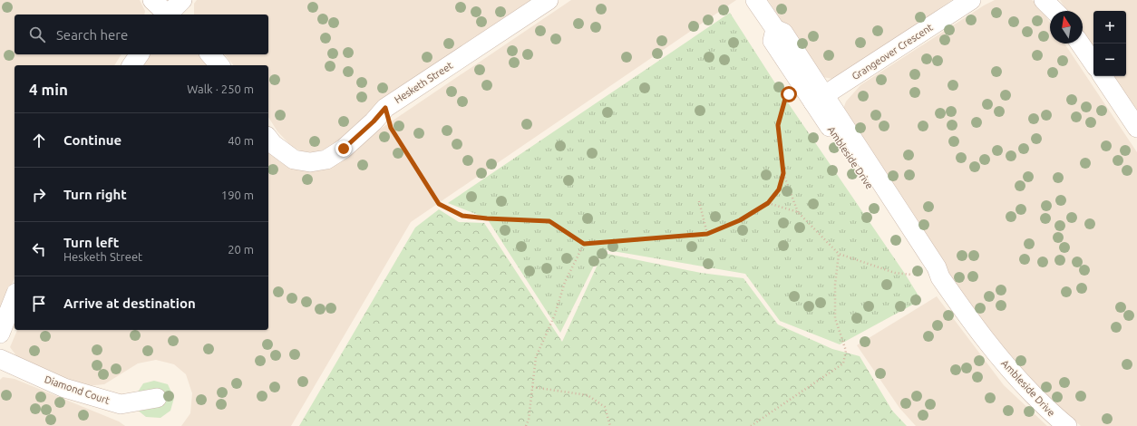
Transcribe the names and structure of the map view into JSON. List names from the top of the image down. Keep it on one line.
{"streets":{"street":["Grangeover Crescent","Hesketh Street","Ambleside Drive","Diamond Court"]},"crossings":[["Grangeover Crescent","Ambleside Drive"]],"north":"top","page":{"map_buttons":["+","−"],"search":"Search here","heading":["4 min","Walk · 250 m"],"list":[["Continue","40 m"],["Turn right","190 m"],["Turn left","Hesketh Street","20 m"],"Arrive at destination"]}}
